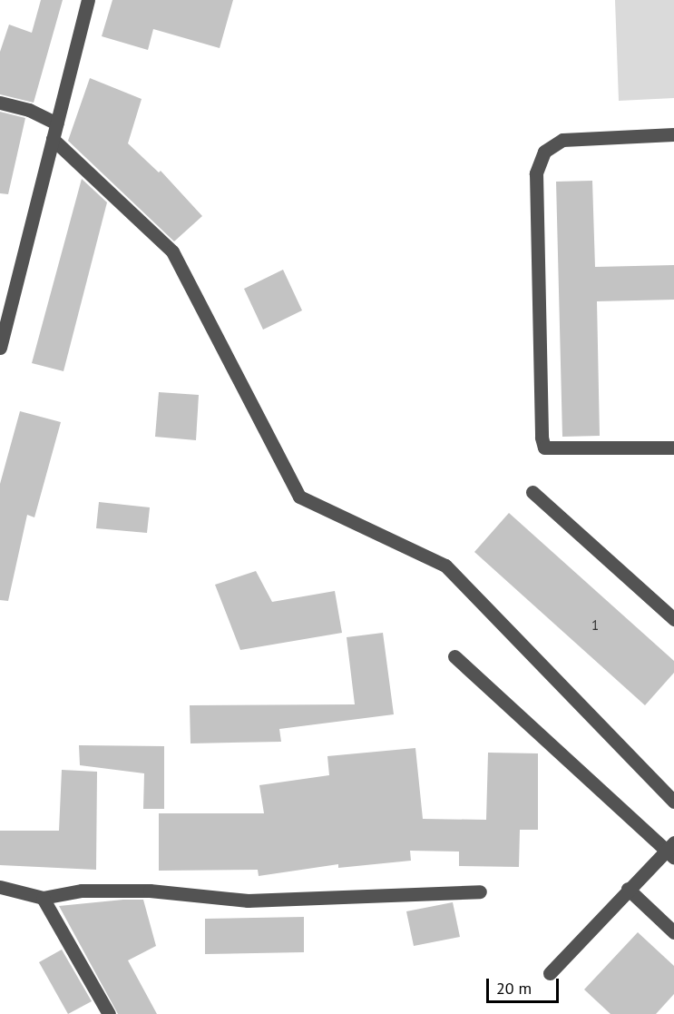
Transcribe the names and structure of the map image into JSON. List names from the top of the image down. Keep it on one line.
{"house_numbers":["1"],"scale_bar":"20 m"}
